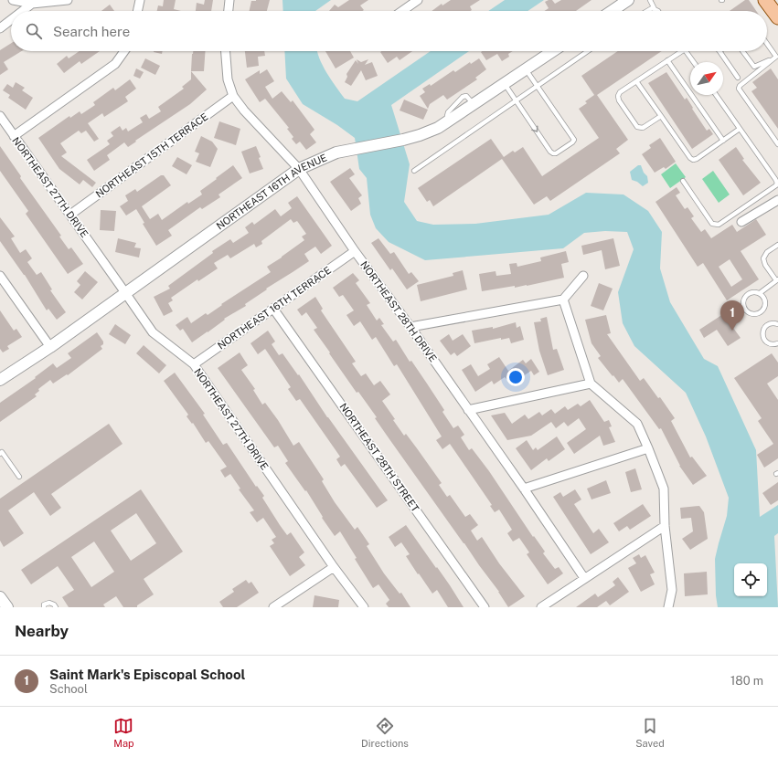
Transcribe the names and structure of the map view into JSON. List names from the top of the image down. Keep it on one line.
{"streets":{"street":["NORTHEAST 15TH TERRACE","NORTHEAST 27TH DRIVE","NORTHEAST 16TH AVENUE","NORTHEAST 16TH TERRACE","NORTHEAST 28TH DRIVE","NORTHEAST 28TH STREET"]},"crossings":[["NORTHEAST 15TH TERRACE","NORTHEAST 27TH DRIVE"],["NORTHEAST 15TH TERRACE","NORTHEAST 28TH DRIVE"],["NORTHEAST 27TH DRIVE","NORTHEAST 16TH AVENUE"],["NORTHEAST 27TH DRIVE","NORTHEAST 16TH TERRACE"],["NORTHEAST 16TH AVENUE","NORTHEAST 28TH DRIVE"],["NORTHEAST 16TH TERRACE","NORTHEAST 28TH DRIVE"],["NORTHEAST 16TH TERRACE","NORTHEAST 28TH STREET"]],"north":"top right","page":{"search":"Search here","pins":"1","heading":"Nearby","list":[{"mark":"1","name":"Saint Mark's Episcopal School","note":"School","value":"180 m"}],"nav":["Map","Directions","Saved"]}}
